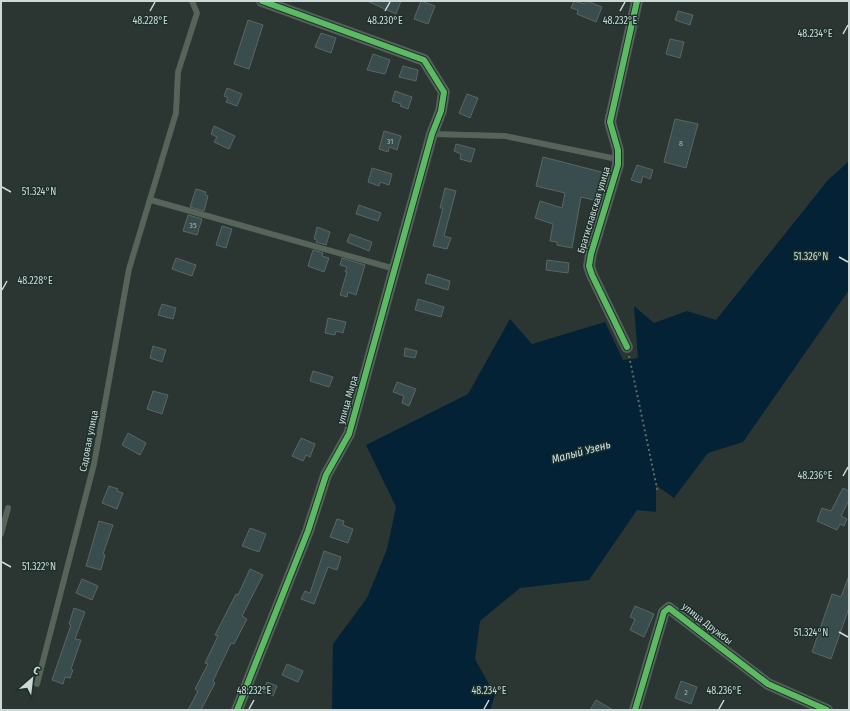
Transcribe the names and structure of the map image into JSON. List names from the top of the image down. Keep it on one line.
{"streets":{"street":["Братиславская улица","улица Мира","улица Дружбы"],"lane":["Садовая улица"]},"water":["Малый Узень"],"house_numbers":["31","8","35","2"],"north":"top right","coordinates":["48.228°E","48.230°E","48.232°E","48.234°E","51.324°N","51.326°N","48.236°E","51.322°N"]}
